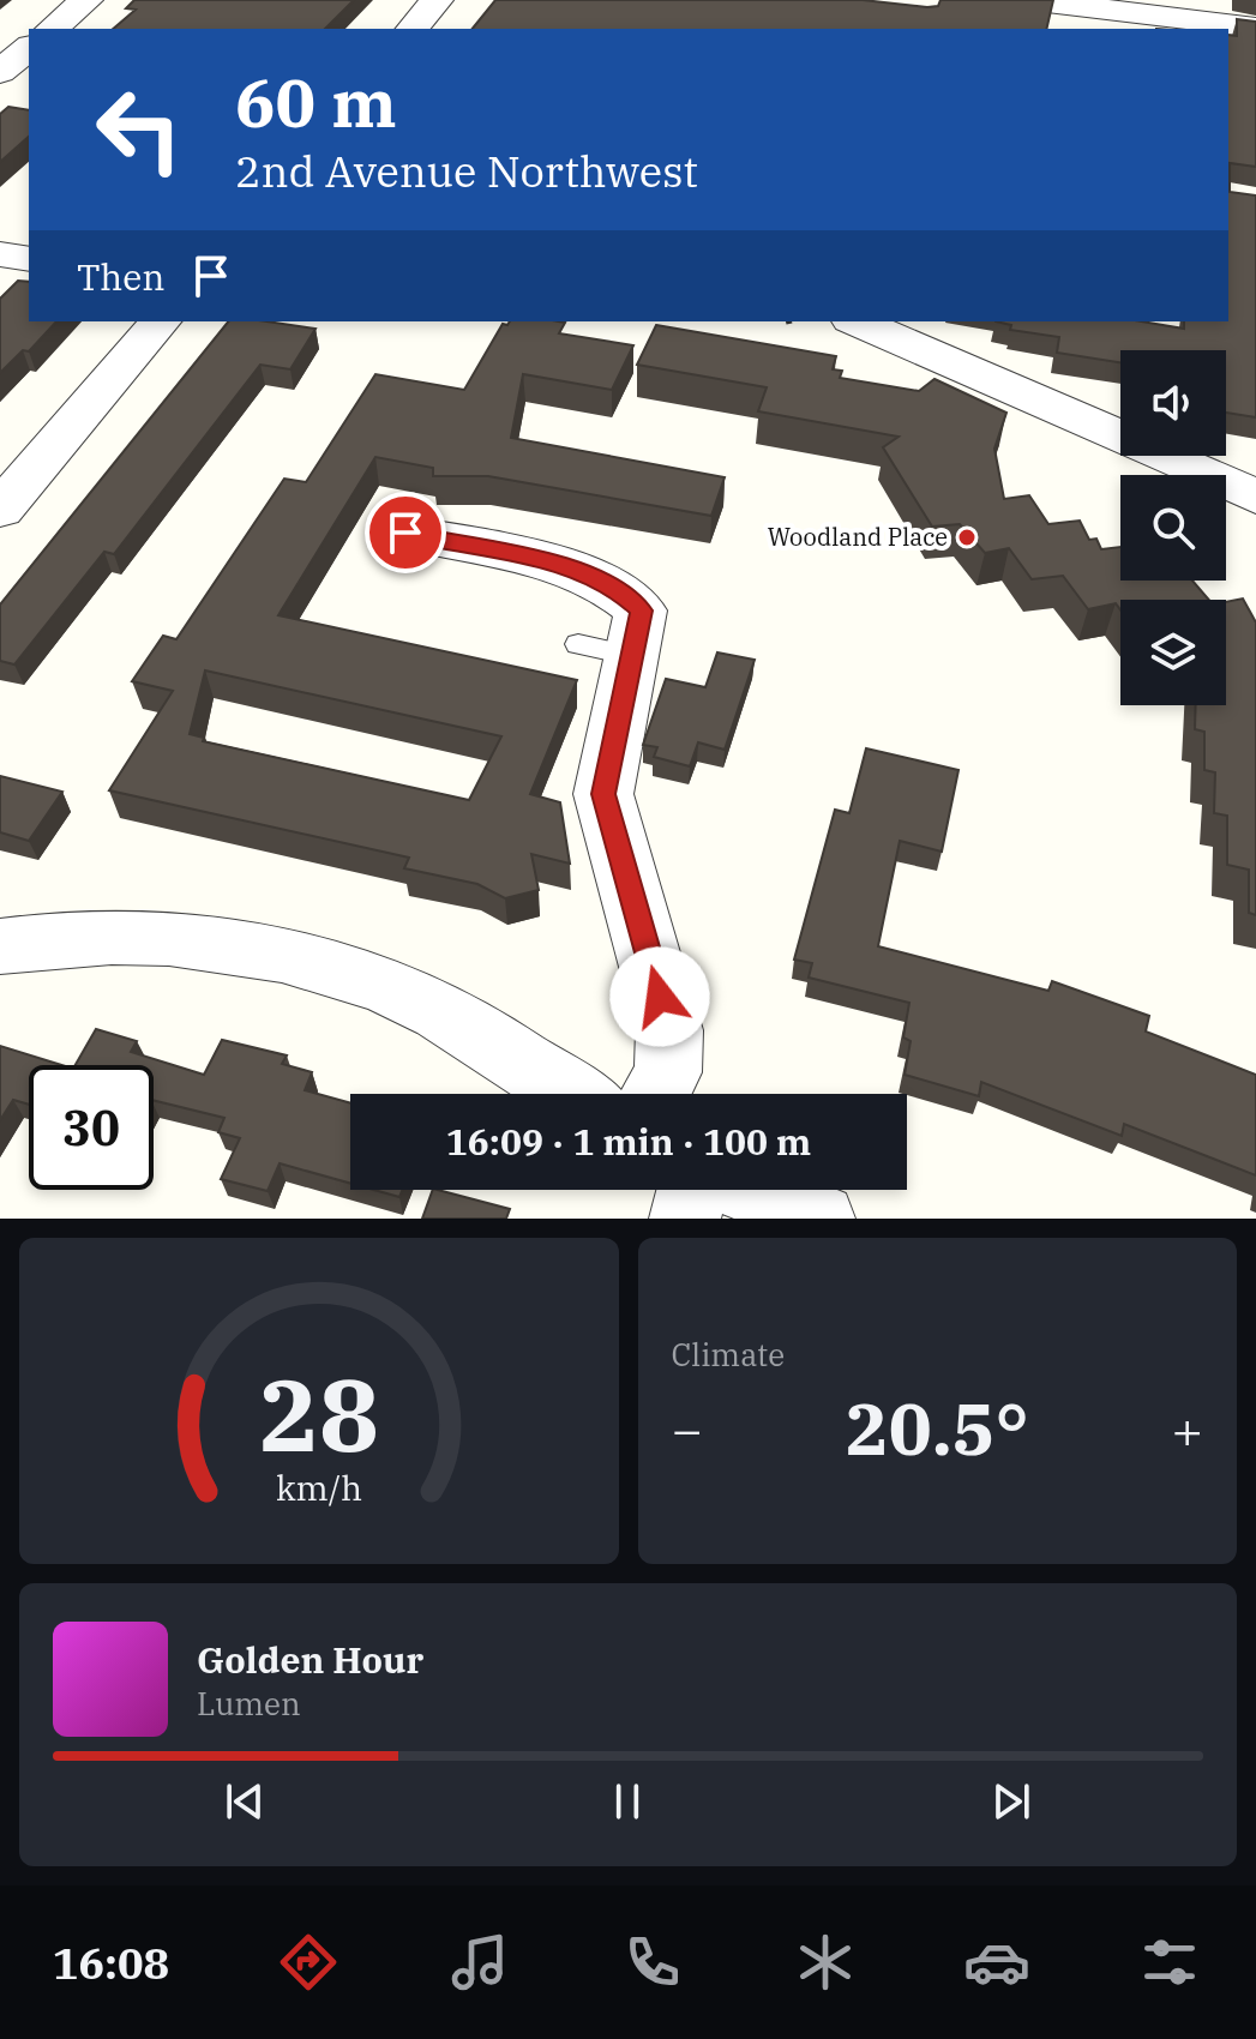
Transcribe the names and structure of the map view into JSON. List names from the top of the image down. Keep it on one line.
{"places":["Woodland Place"],"page":{"turn":["60 m","2nd Avenue Northwest"],"then":"Then","limit":"30","trip":"16:09 · 1 min · 100 m","tile":"Climate","heat":["−","20.5°","+"],"song":["Golden Hour","Lumen"],"tabs":"16:08","gauge":["28","km/h"]}}
